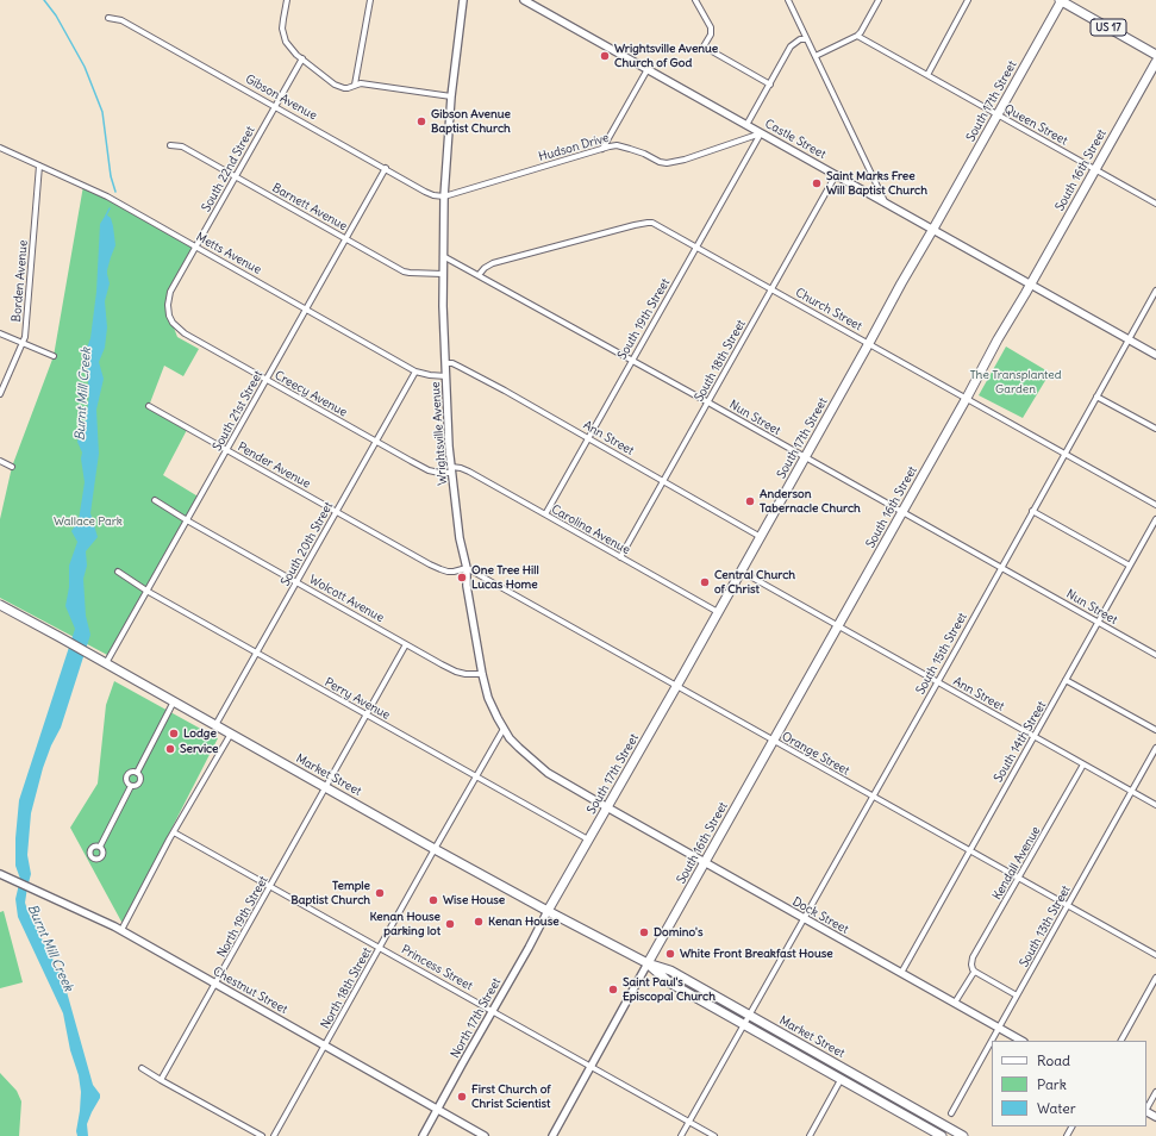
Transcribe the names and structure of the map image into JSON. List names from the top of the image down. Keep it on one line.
{"streets":{"main road":["US 17","South 17th Street","South 16th Street","Market Street"],"street":["Gibson Avenue","Queen Street","Castle Street","Hudson Drive","South 22nd Street","Barnett Avenue","Metts Avenue","Borden Avenue","Church Street","South 19th Street","South 18th Street","Creecy Avenue","South 21st Street","Nun Street","Wrightsville Avenue","Ann Street","Pender Avenue","Carolina Avenue","South 20th Street","Wolcott Avenue","South 15th Street","Perry Avenue","South 14th Street","Orange Street","Kendall Avenue","Dock Street","North 19th Street","South 13th Street","Princess Street","North 18th Street","Chestnut Street","North 17th Street"]},"crossings":[["US 17","South 17th Street"],["Gibson Avenue","Hudson Drive"],["Gibson Avenue","South 22nd Street"],["Gibson Avenue","South 21st Street"],["Gibson Avenue","Wrightsville Avenue"],["South 17th Street","Queen Street"],["South 17th Street","Castle Street"],["South 17th Street","Church Street"],["South 17th Street","Nun Street"],["South 17th Street","Wrightsville Avenue"],["South 17th Street","Ann Street"],["South 17th Street","Carolina Avenue"],["South 17th Street","Perry Avenue"],["South 17th Street","Orange Street"],["South 17th Street","Market Street"],["South 17th Street","Dock Street"],["South 17th Street","North 17th Street"],["Queen Street","South 16th Street"],["Castle Street","Hudson Drive"],["Castle Street","South 16th Street"],["Castle Street","South 19th Street"],["Castle Street","South 18th Street"],["Castle Street","South 15th Street"],["Hudson Drive","South 19th Street"],["Hudson Drive","Wrightsville Avenue"],["South 22nd Street","Barnett Avenue"],["South 22nd Street","Metts Avenue"],["South 22nd Street","Creecy Avenue"],["South 16th Street","Church Street"],["South 16th Street","Nun Street"],["South 16th Street","Ann Street"],["South 16th Street","Orange Street"],["South 16th Street","Market Street"],["South 16th Street","Dock Street"],["Barnett Avenue","South 21st Street"],["Barnett Avenue","Wrightsville Avenue"],["Metts Avenue","Borden Avenue"],["Metts Avenue","South 21st Street"],["Metts Avenue","Wrightsville Avenue"],["Metts Avenue","South 20th Street"],["Church Street","South 19th Street"],["Church Street","South 18th Street"],["Church Street","Nun Street"],["Church Street","South 15th Street"],["South 19th Street","Nun Street"],["South 19th Street","Ann Street"],["South 19th Street","Carolina Avenue"],["South 18th Street","Nun Street"],["South 18th Street","Ann Street"],["South 18th Street","Carolina Avenue"],["Creecy Avenue","South 21st Street"],["Creecy Avenue","Wrightsville Avenue"],["Creecy Avenue","Carolina Avenue"],["Creecy Avenue","South 20th Street"],["South 21st Street","Pender Avenue"],["South 21st Street","Wolcott Avenue"],["South 21st Street","Perry Avenue"],["South 21st Street","Market Street"],["Nun Street","Wrightsville Avenue"],["Nun Street","South 15th Street"],["Nun Street","South 14th Street"],["Wrightsville Avenue","Ann Street"],["Wrightsville Avenue","Pender Avenue"],["Wrightsville Avenue","Carolina Avenue"],["Wrightsville Avenue","Wolcott Avenue"],["Wrightsville Avenue","Orange Street"],["Wrightsville Avenue","Dock Street"],["Ann Street","South 15th Street"],["Ann Street","South 14th Street"],["Ann Street","Kendall Avenue"],["Ann Street","South 13th Street"],["Pender Avenue","South 20th Street"],["Pender Avenue","Orange Street"],["South 20th Street","Wolcott Avenue"],["South 20th Street","Perry Avenue"],["South 20th Street","Market Street"],["South 15th Street","Orange Street"],["South 15th Street","Market Street"],["South 15th Street","Dock Street"],["South 15th Street","Princess Street"],["South 14th Street","Orange Street"],["South 14th Street","Dock Street"],["Orange Street","Kendall Avenue"],["Orange Street","South 13th Street"],["Market Street","North 19th Street"],["Market Street","North 18th Street"],["Market Street","North 17th Street"],["Kendall Avenue","Dock Street"],["Dock Street","South 13th Street"],["North 19th Street","Princess Street"],["North 19th Street","Chestnut Street"],["Princess Street","North 18th Street"],["Princess Street","North 17th Street"],["North 18th Street","Chestnut Street"],["Chestnut Street","North 17th Street"]],"water":["Burnt Mill Creek"],"parks":["The Transplanted Garden","Wallace Park"],"places":["Wrightsville Avenue Church of God","Gibson Avenue Baptist Church","Saint Marks Free Will Baptist Church","Anderson Tabernacle Church","One Tree Hill Lucas Home","Central Church of Christ","Lodge","Service","Temple Baptist Church","Wise House","Kenan House","Kenan House parking lot","Domino's","White Front Breakfast House","Saint Paul's Episcopal Church","First Church of Christ Scientist"],"legend":["Road","Park","Water"]}
